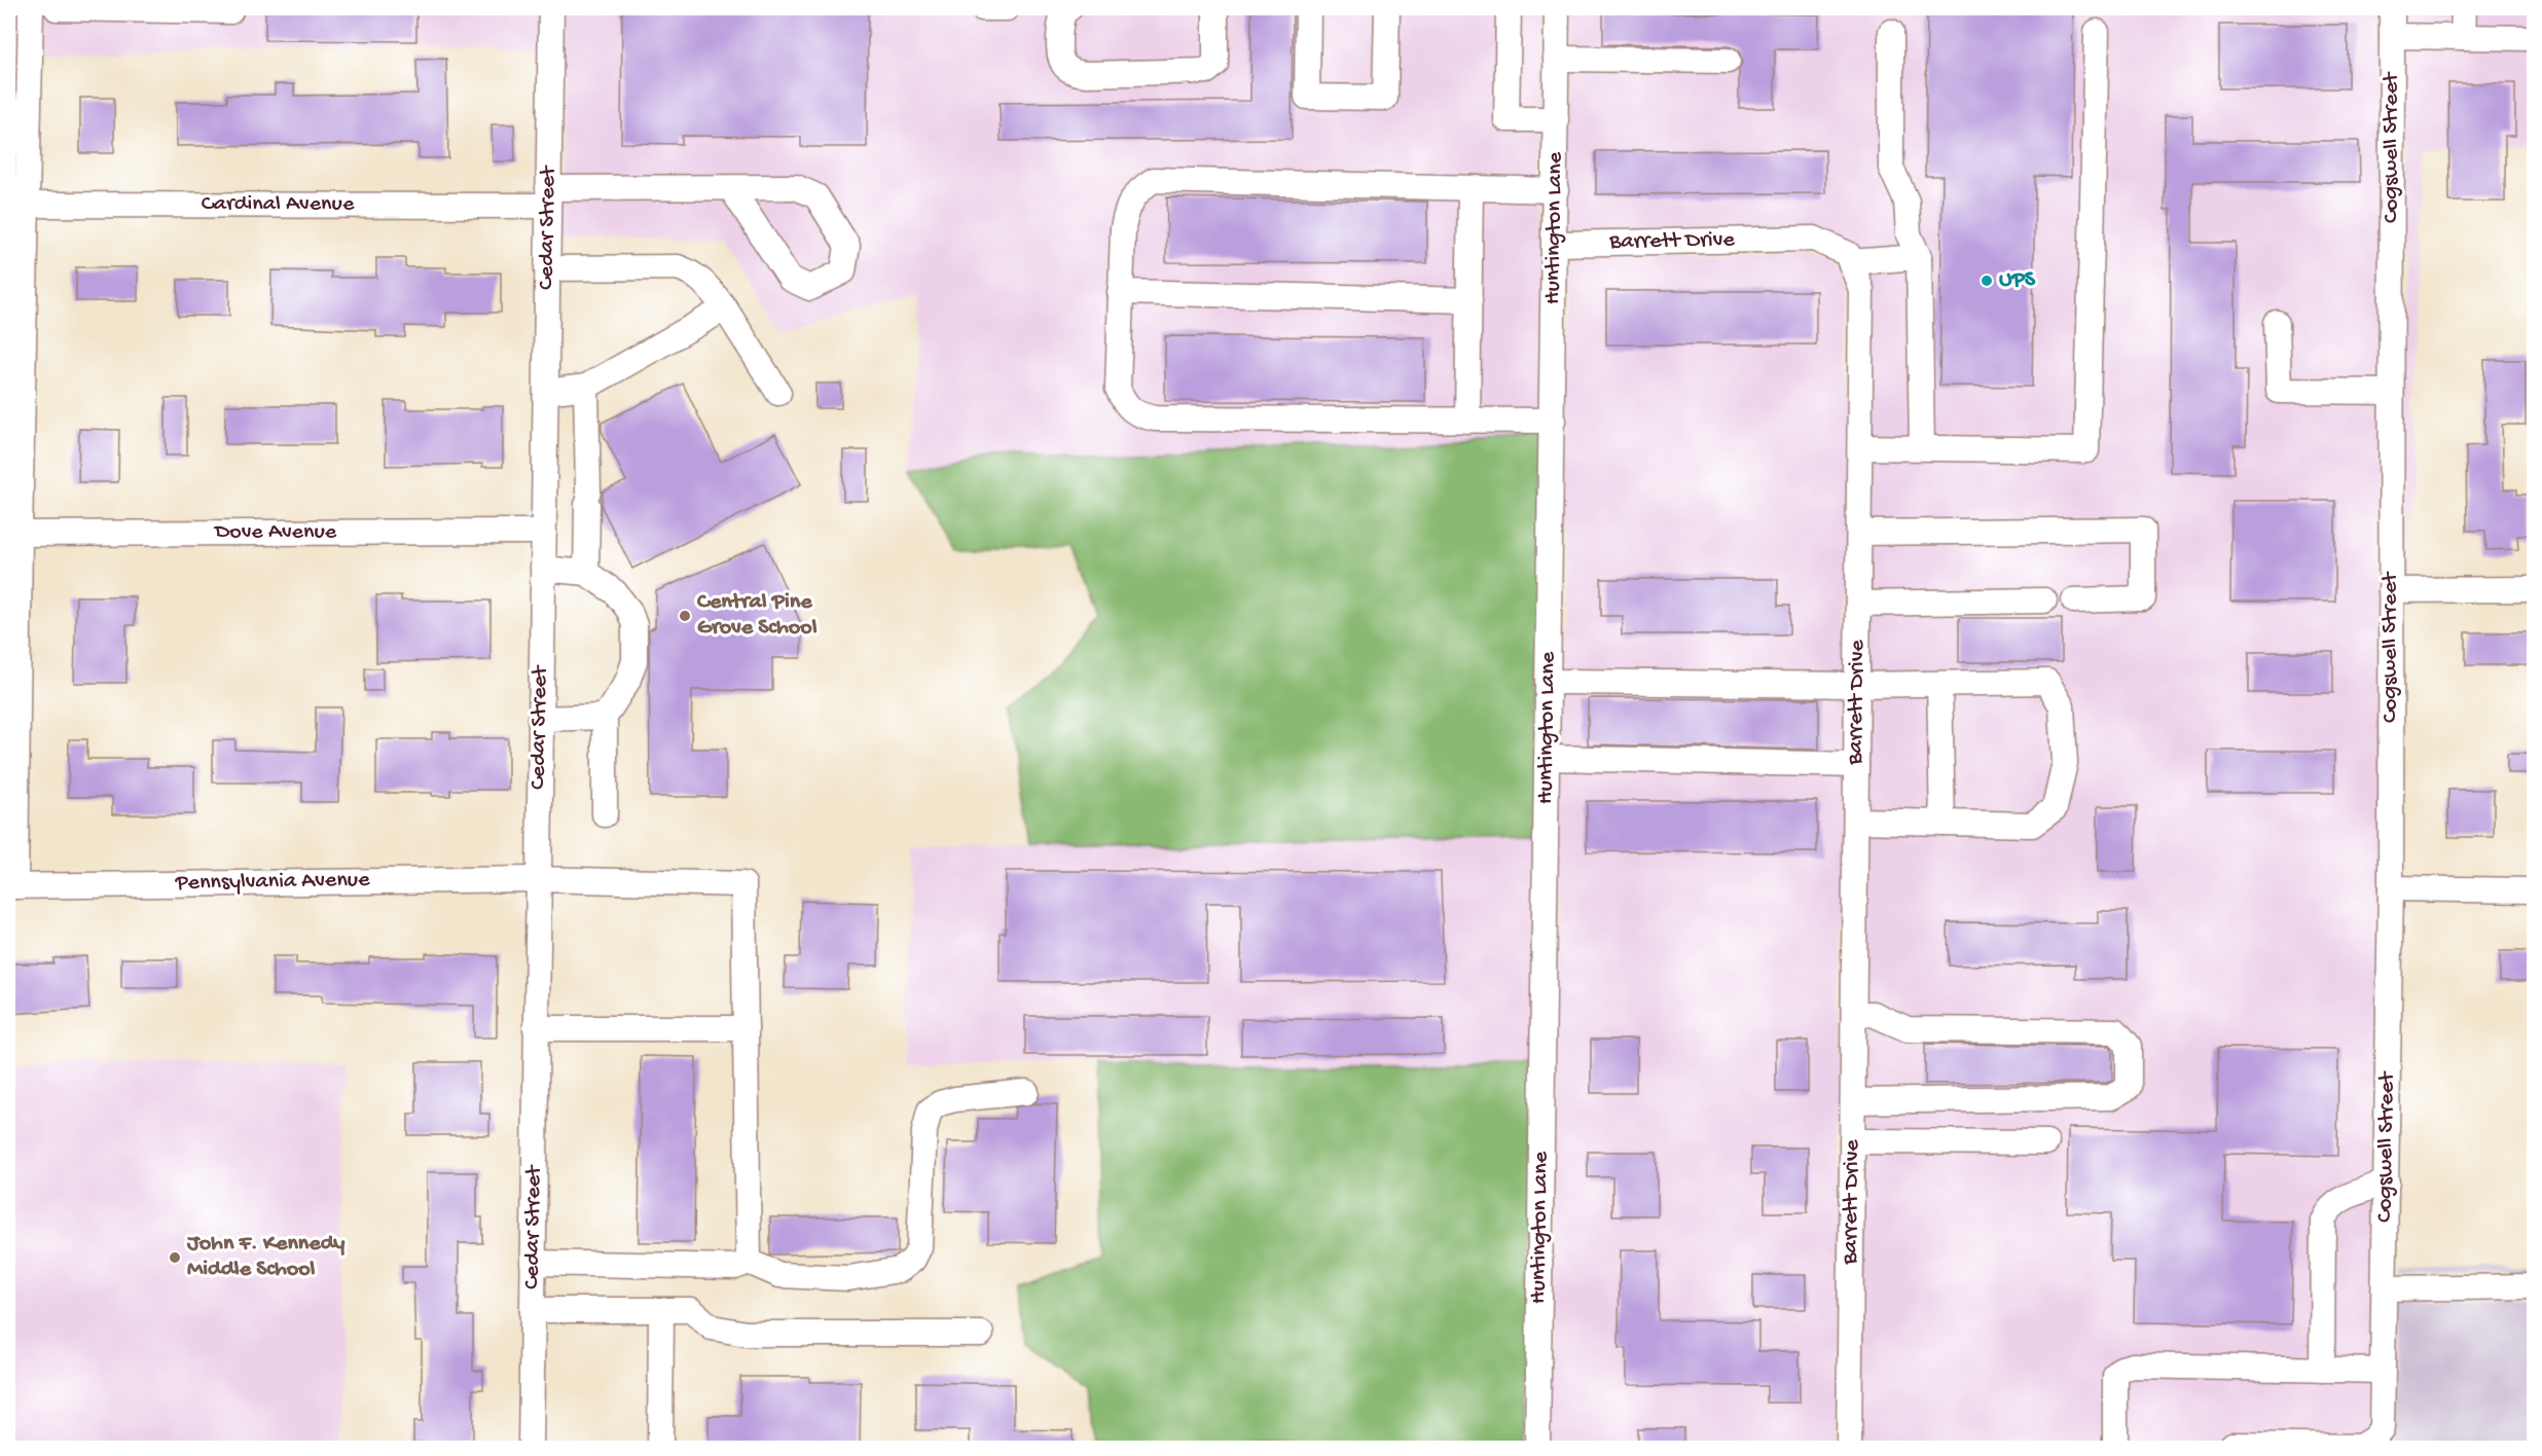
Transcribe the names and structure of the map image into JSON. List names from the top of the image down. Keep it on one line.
{"streets":{"street":["Cogswell Street","Cardinal Avenue","Cedar Street","Huntington Lane","Barrett Drive","Dove Avenue","Pennsylvania Avenue"]},"crossings":[["Cardinal Avenue","Cedar Street"],["Cedar Street","Dove Avenue"],["Cedar Street","Pennsylvania Avenue"],["Huntington Lane","Barrett Drive"]],"places":["UPS","Central Pine Grove School","John F. Kennedy Middle School"]}
